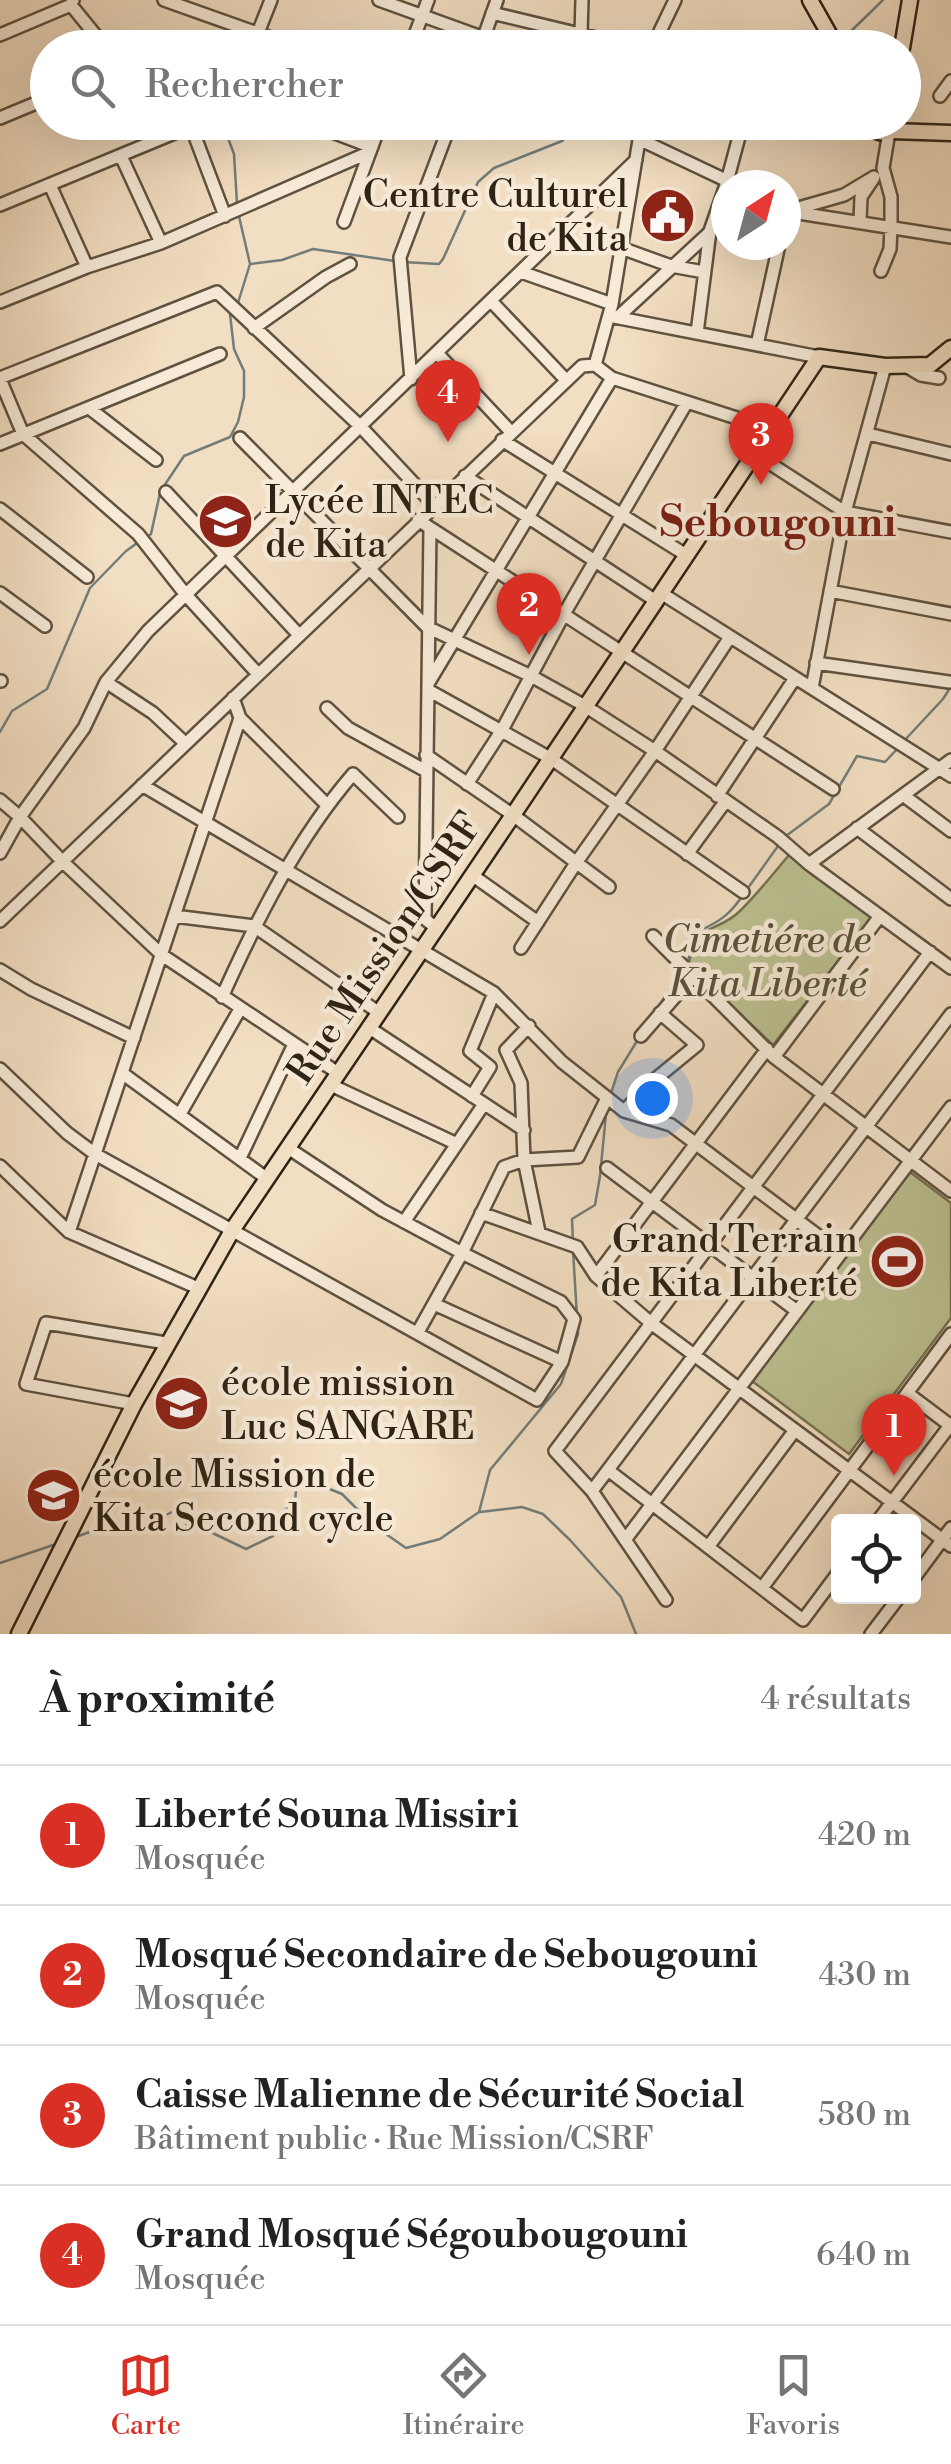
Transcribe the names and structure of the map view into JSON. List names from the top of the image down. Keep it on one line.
{"streets":{"main road":["Rue Mission/CSRF"]},"districts":["Sebougouni"],"parks":["Cimetiére de Kita Liberté"],"places":{"public building":["Centre Culturel de Kita"],"school or university":["Lycée INTEC de Kita","école mission Luc SANGARE","école Mission de Kita Second cycle"],"sports":["Grand Terrain de Kita Liberté"]},"north":"top right","page":{"search":"Rechercher","pins":["4","3","2","1"],"heading":["À proximité","4 résultats"],"list":[{"mark":"1","name":"Liberté Souna Missiri","note":"Mosquée","value":"420 m"},{"mark":"2","name":"Mosqué Secondaire de Sebougouni","note":"Mosquée","value":"430 m"},{"mark":"3","name":"Caisse Malienne de Sécurité Social","note":"Bâtiment public · Rue Mission/CSRF","value":"580 m"},{"mark":"4","name":"Grand Mosqué Ségoubougouni","note":"Mosquée","value":"640 m"}],"nav":["Carte","Itinéraire","Favoris"]}}
